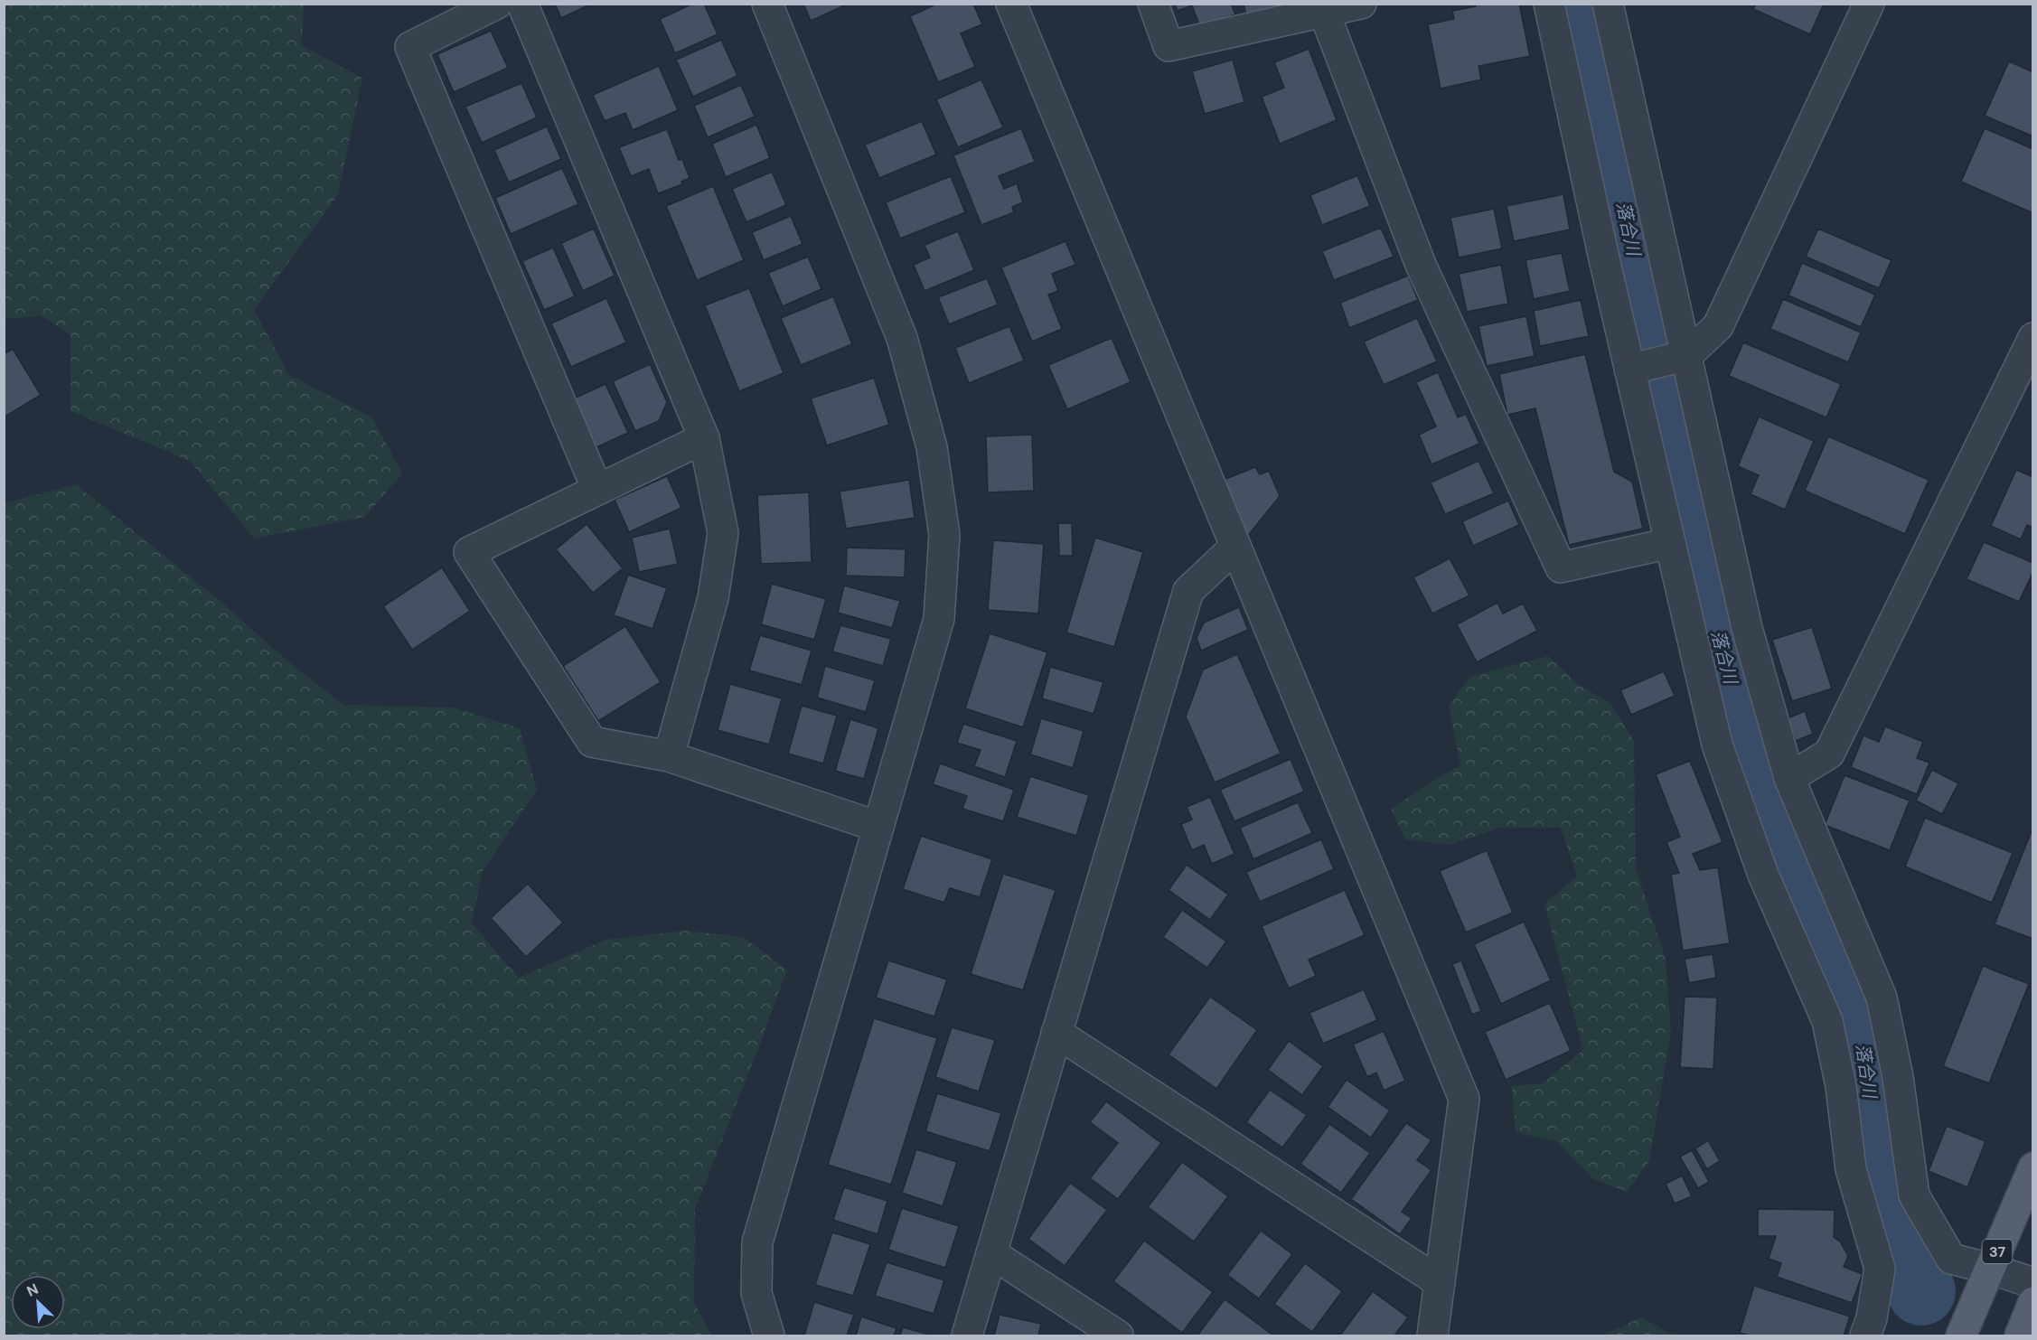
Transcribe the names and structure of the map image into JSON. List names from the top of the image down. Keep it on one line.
{"streets":{"main road":["37"]},"water":["落合川"],"north":"top left"}
